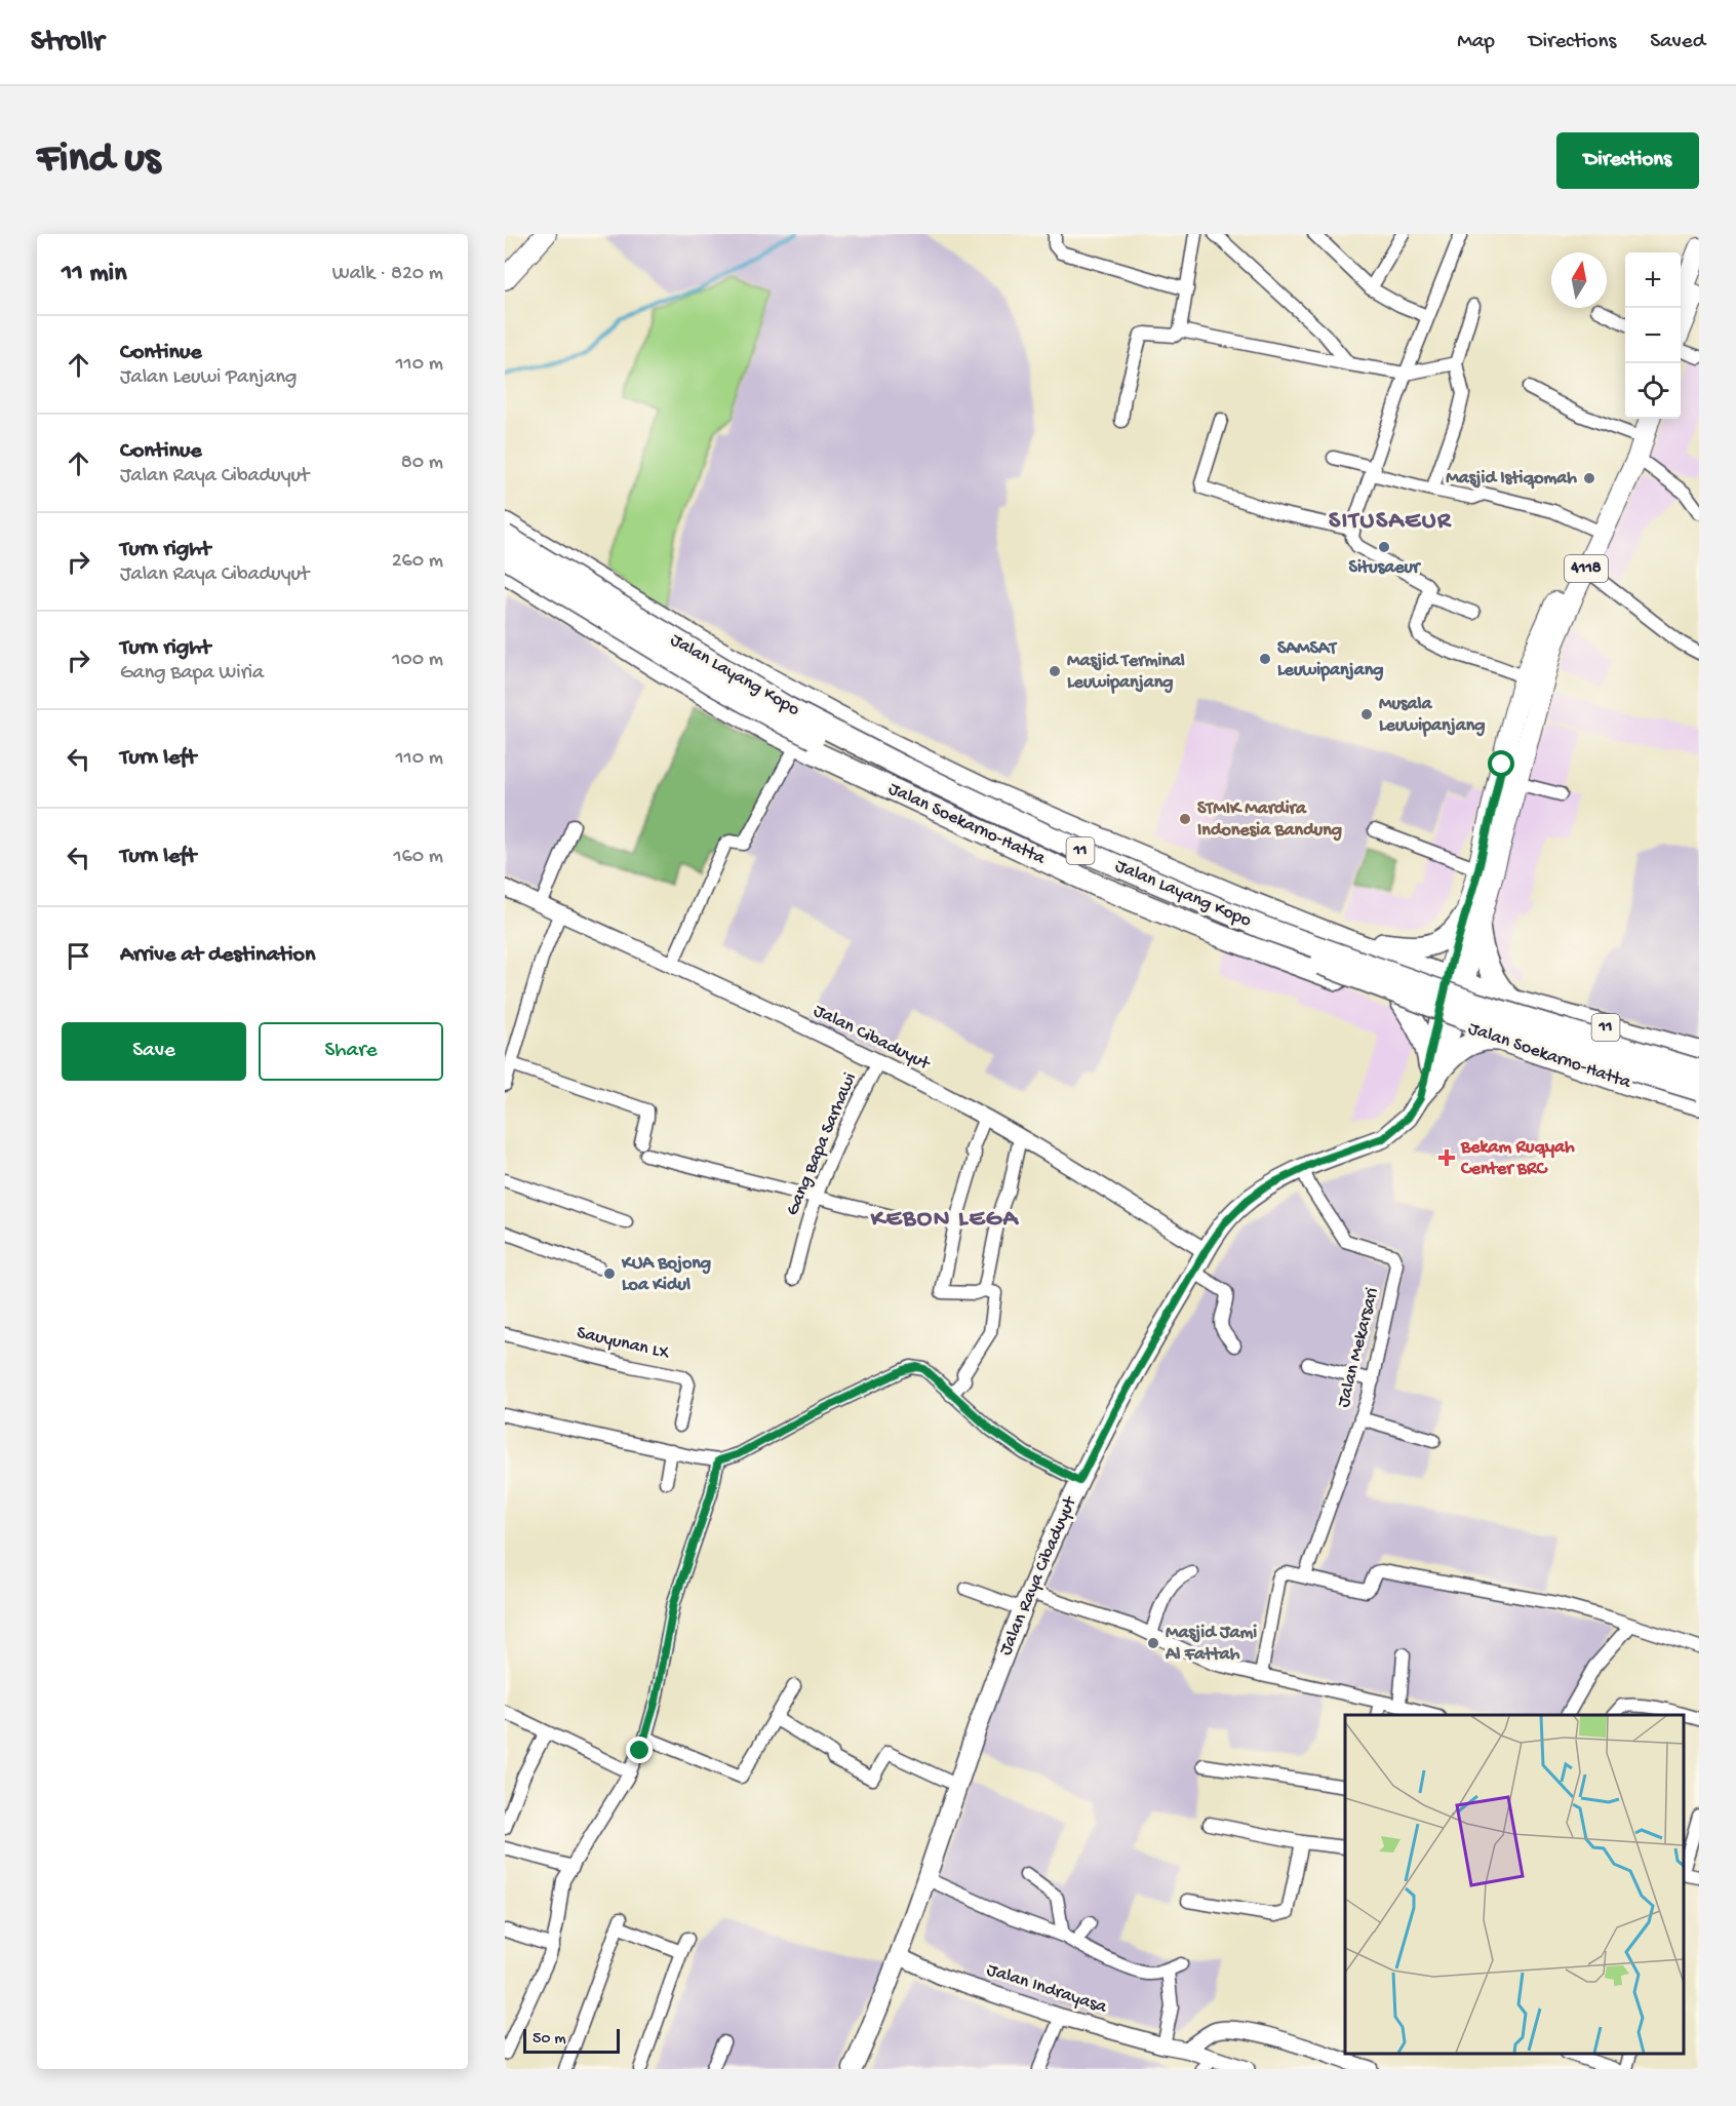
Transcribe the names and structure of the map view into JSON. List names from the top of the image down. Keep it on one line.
{"streets":{"highway":["Jalan Layang Kopo","Jalan Soekarno-Hatta","11"],"main road":["4118","Jalan Raya Cibaduyut"],"street":["Jalan Cibaduyut","Gang Bapa Sarhawi","Sauyunan LX","Jalan Mekarsari","Jalan Indrayasa"]},"crossings":[["4118","Jalan Soekarno-Hatta"],["4118","11"],["4118","Jalan Raya Cibaduyut"],["Jalan Layang Kopo","11"],["Jalan Soekarno-Hatta","Jalan Raya Cibaduyut"],["Jalan Cibaduyut","Gang Bapa Sarhawi"],["Jalan Cibaduyut","Jalan Raya Cibaduyut"],["Jalan Mekarsari","Jalan Raya Cibaduyut"],["Jalan Raya Cibaduyut","Jalan Indrayasa"]],"districts":["SITUSAEUR","KEBON LEGA"],"places":{"other":["Masjid Istiqomah","Situsaeur","SAMSAT Leuwipanjang","Masjid Terminal Leuwipanjang","Musala Leuwipanjang","STMIK Mardira Indonesia Bandung","KUA Bojong Loa Kidul","Masjid Jami Al Fattah"],"health":["Bekam Ruqyah Center BRC"]},"scale_bar":"50 m","north":"top","page":{"header":"Strollr","nav":["Map","Directions","Saved"],"buttons":["Directions",["Save","Share"]],"title":"Find us","heading":["11 min","Walk · 820 m"],"map_buttons":["+","−"],"list":[["Continue","Jalan Leuwi Panjang","110 m"],["Continue","Jalan Raya Cibaduyut","80 m"],["Turn right","Jalan Raya Cibaduyut","260 m"],["Turn right","Gang Bapa Wiria","100 m"],["Turn left","110 m"],["Turn left","160 m"],"Arrive at destination"],"scale":"50 m"}}
